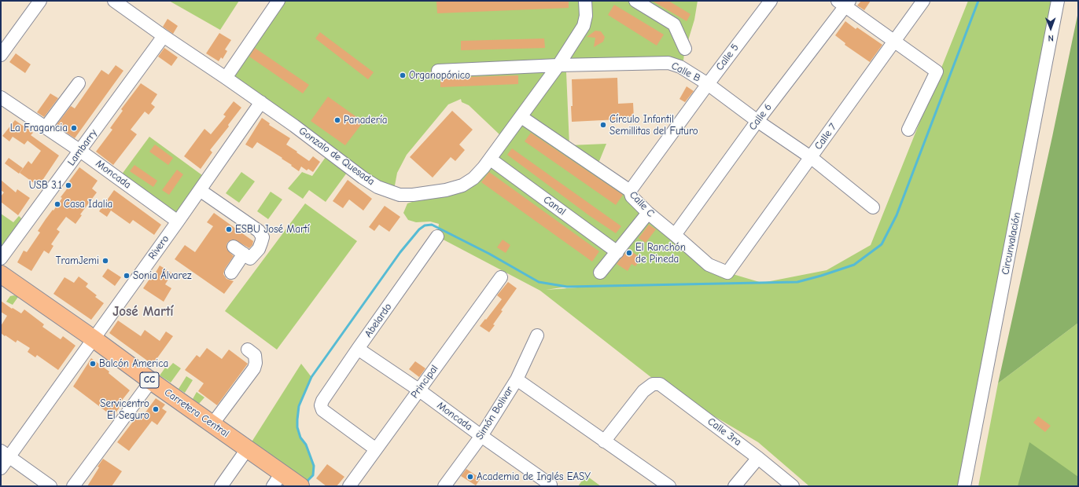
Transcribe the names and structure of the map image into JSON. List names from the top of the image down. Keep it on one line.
{"streets":{"highway":["CC","Carretera Central"],"street":["Calle 5","Calle B","Calle 6","Calle 7","Lambarry","Gonzalo de Quesada","Moncada","Calle C","Canal","Circunvalación","Rivero","Abelardo","Principal","Simón Bolivar","Calle 3ra"]},"crossings":[["Calle 5","Calle B"],["Calle 5","Calle C"],["Calle B","Calle 6"],["Calle B","Calle 7"],["Calle B","Gonzalo de Quesada"],["Calle 6","Calle C"],["Calle 7","Calle C"],["Lambarry","Gonzalo de Quesada"],["Lambarry","Moncada"],["Gonzalo de Quesada","Calle C"],["Gonzalo de Quesada","Canal"],["Gonzalo de Quesada","Rivero"],["Moncada","Rivero"],["Moncada","Abelardo"],["Moncada","Principal"],["Moncada","Simón Bolivar"],["Rivero","Carretera Central"],["Abelardo","Principal"]],"districts":["José Martí"],"places":["Organopónico","Panadería","Círculo Infantil Semillitas del Futuro","La Fragancia","USB 3.1","Casa Idalia","ESBU José Martí","El Ranchón de Pineda","TramJemi","Sonia Álvarez","Balcón America","Servicentro El Seguro","Academia de Inglés EASY"],"north":"bottom"}
